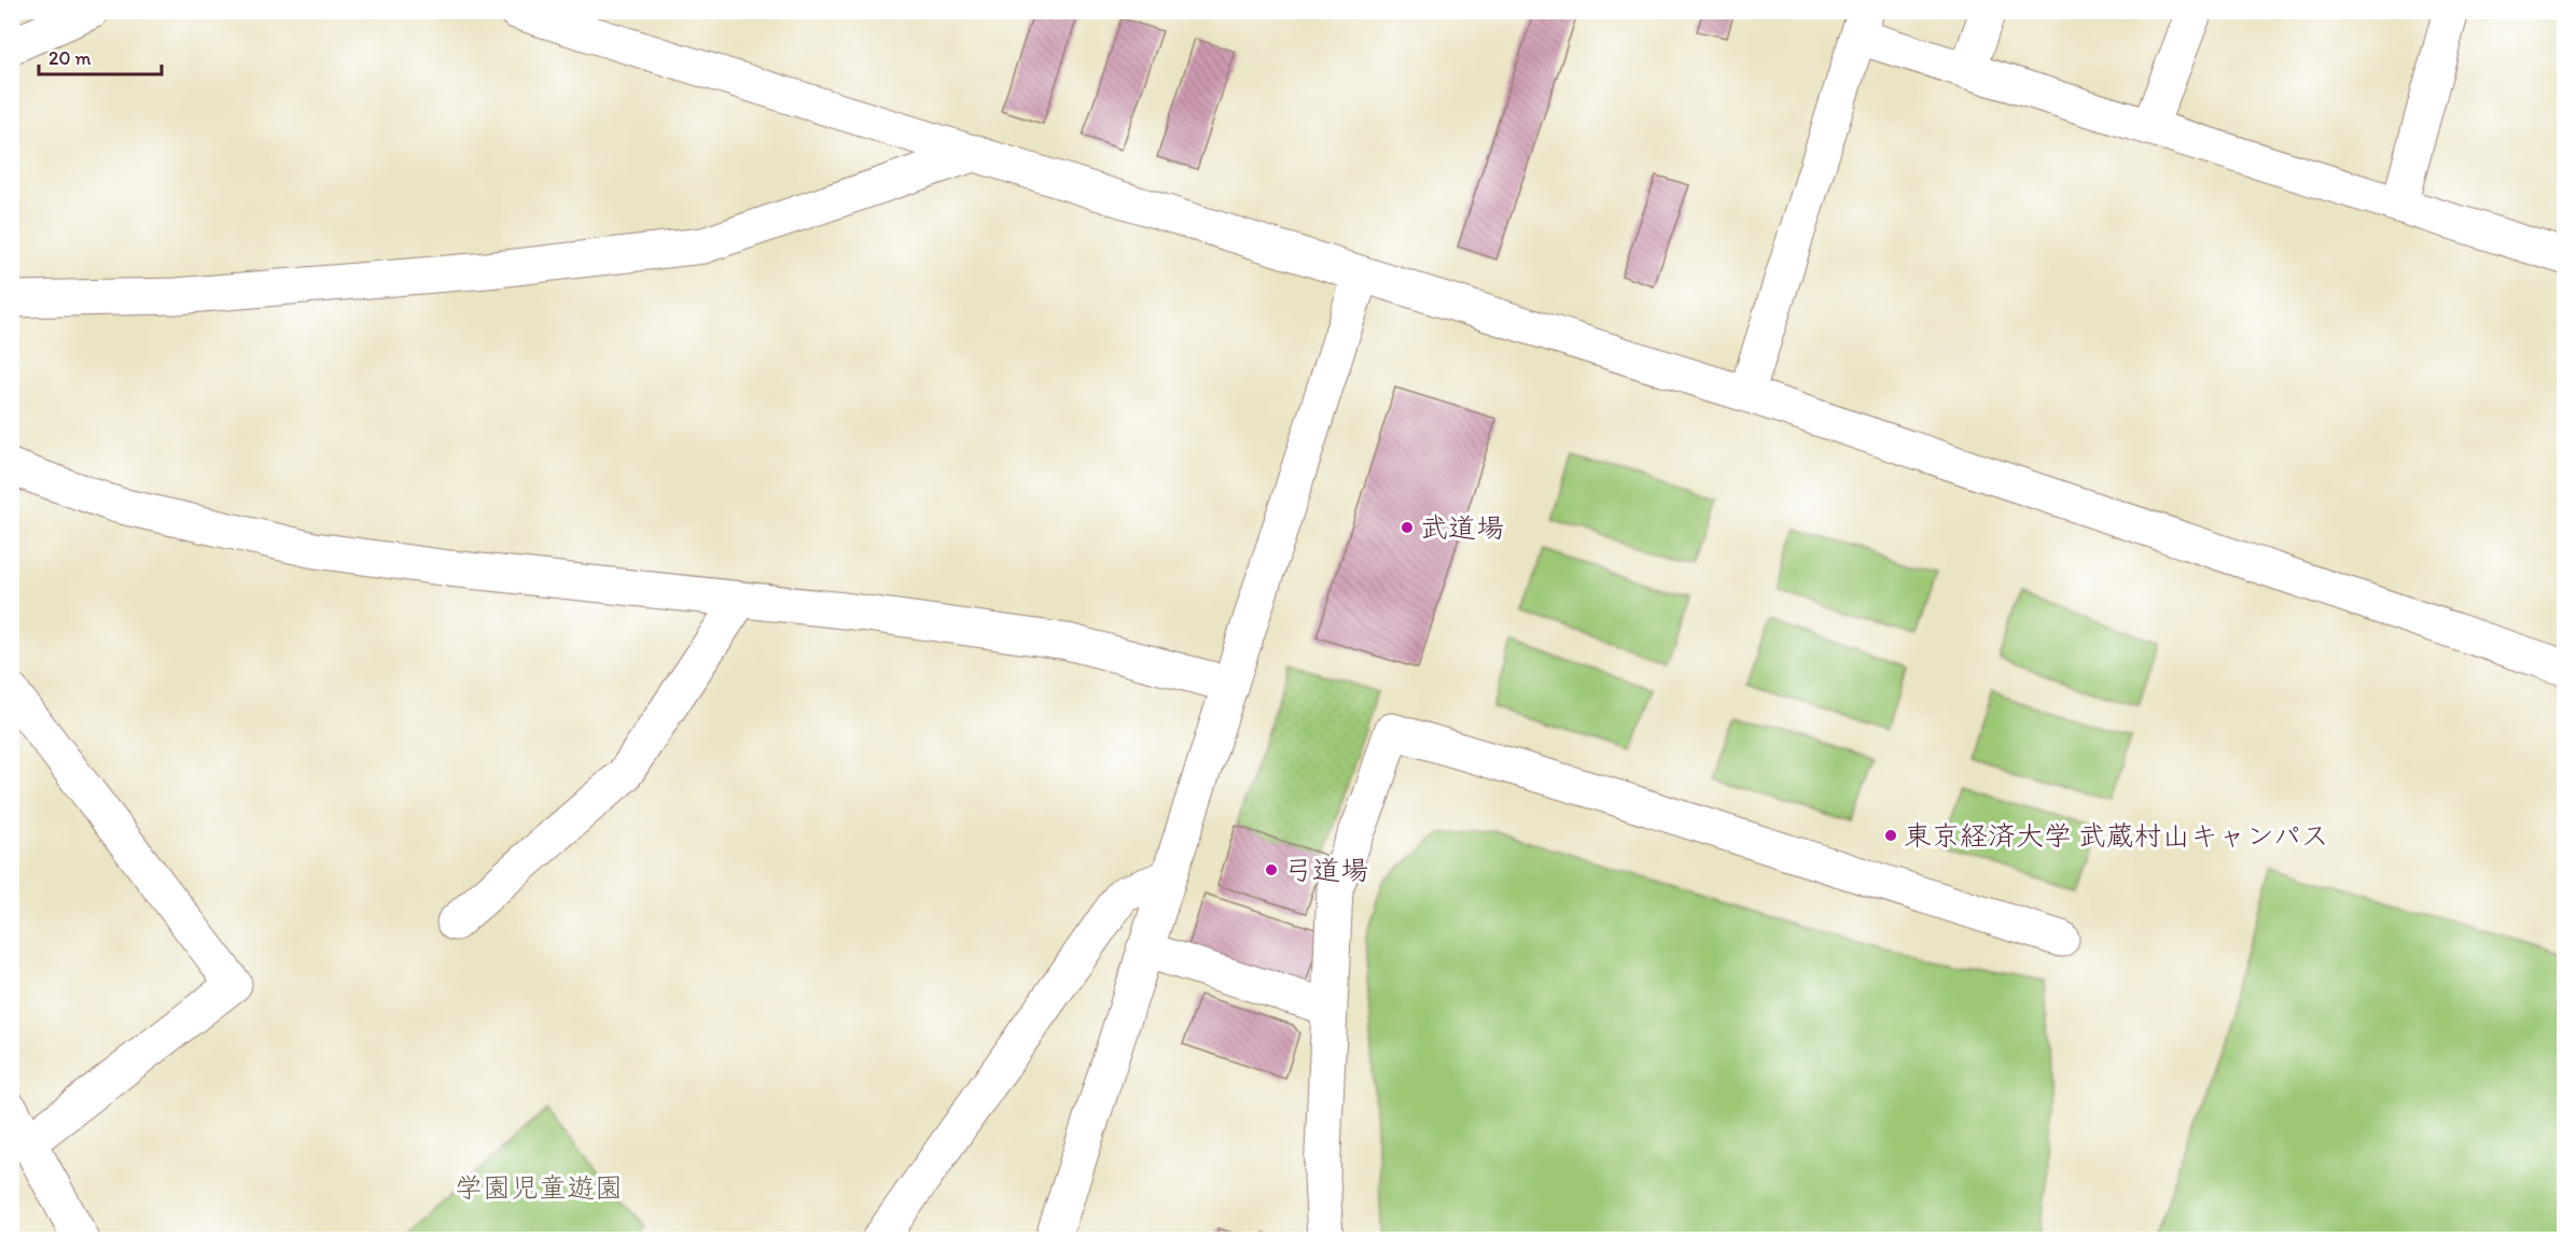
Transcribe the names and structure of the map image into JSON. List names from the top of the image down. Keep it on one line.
{"parks":["学園児童遊園"],"places":["武道場","東京経済大学 武蔵村山キャンパス","弓道場"],"scale_bar":"20 m"}
